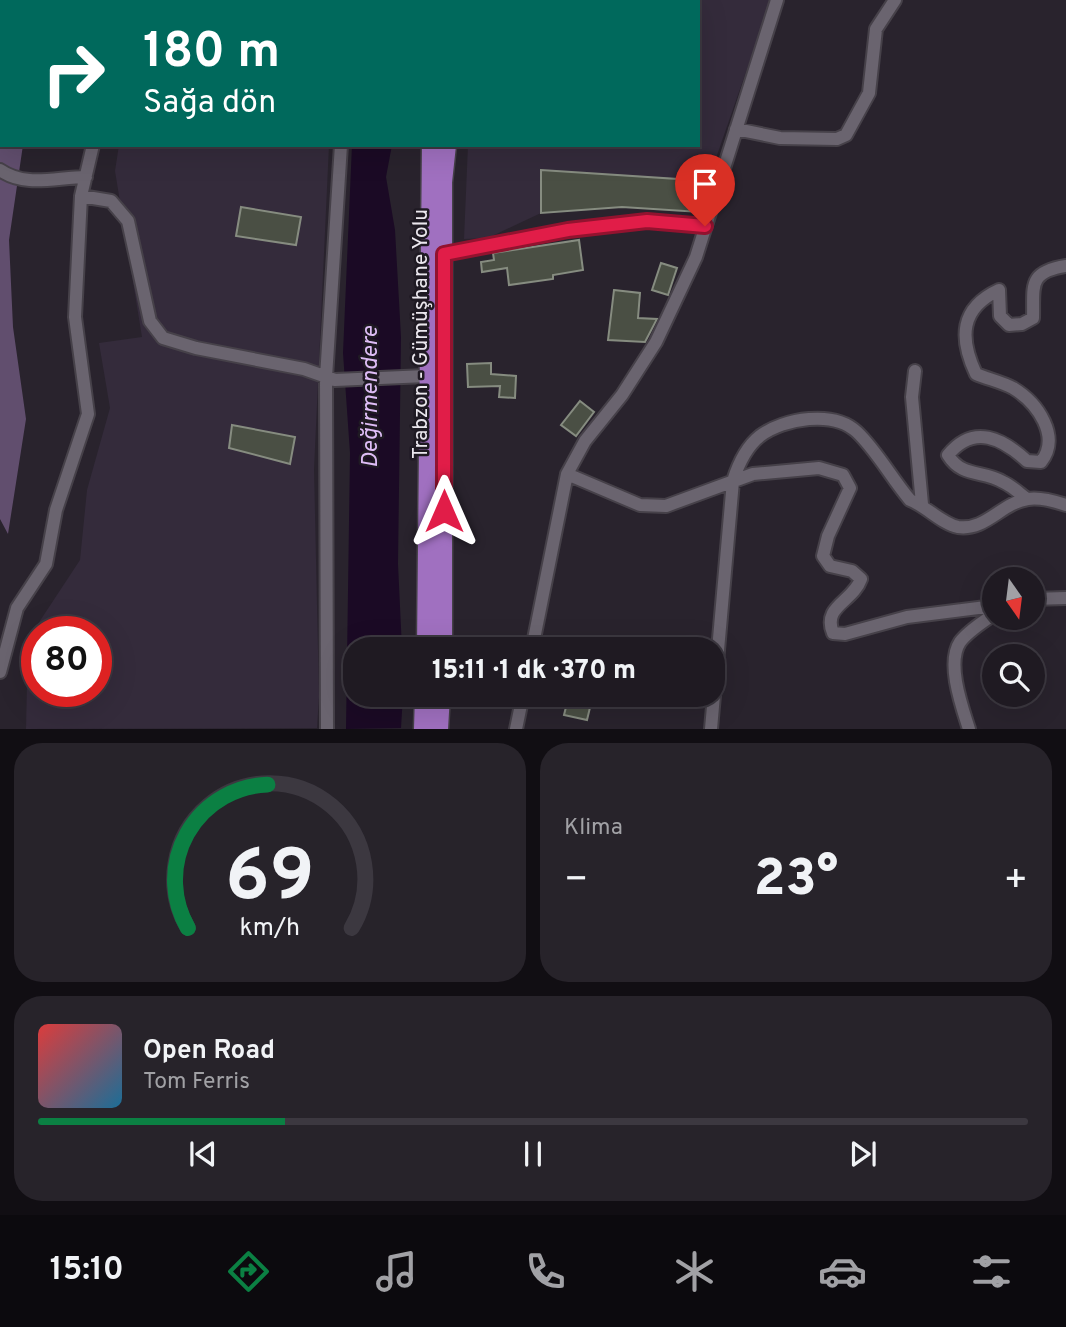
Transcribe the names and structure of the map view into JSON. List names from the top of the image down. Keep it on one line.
{"streets":{"highway":["Trabzon - Gümüşhane Yolu"]},"water":["Değirmendere"],"north":"bottom","page":{"turn":["180 m","Sağa dön"],"limit":"80","trip":"15:11 · 1 dk · 370 m","tile":"Klima","heat":["−","23°","+"],"song":["Open Road","Tom Ferris"],"tabs":"15:10","gauge":["69","km/h"]}}
